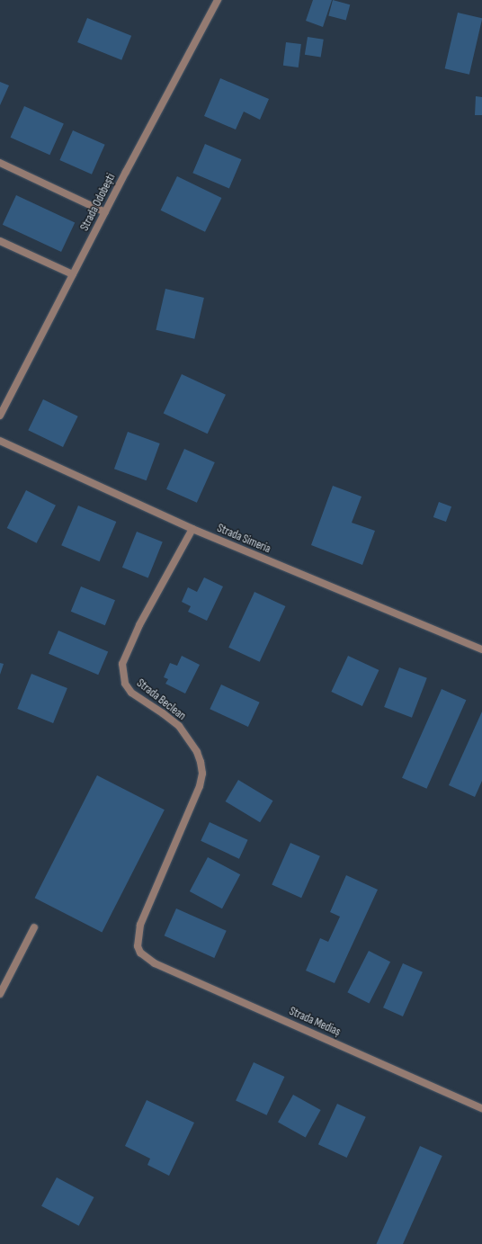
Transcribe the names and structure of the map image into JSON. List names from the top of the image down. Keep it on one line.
{"streets":{"street":["Strada Odobești","Strada Simeria","Strada Beclean","Strada Mediaș"]},"crossings":[["Strada Simeria","Strada Beclean"],["Strada Beclean","Strada Mediaș"]]}
